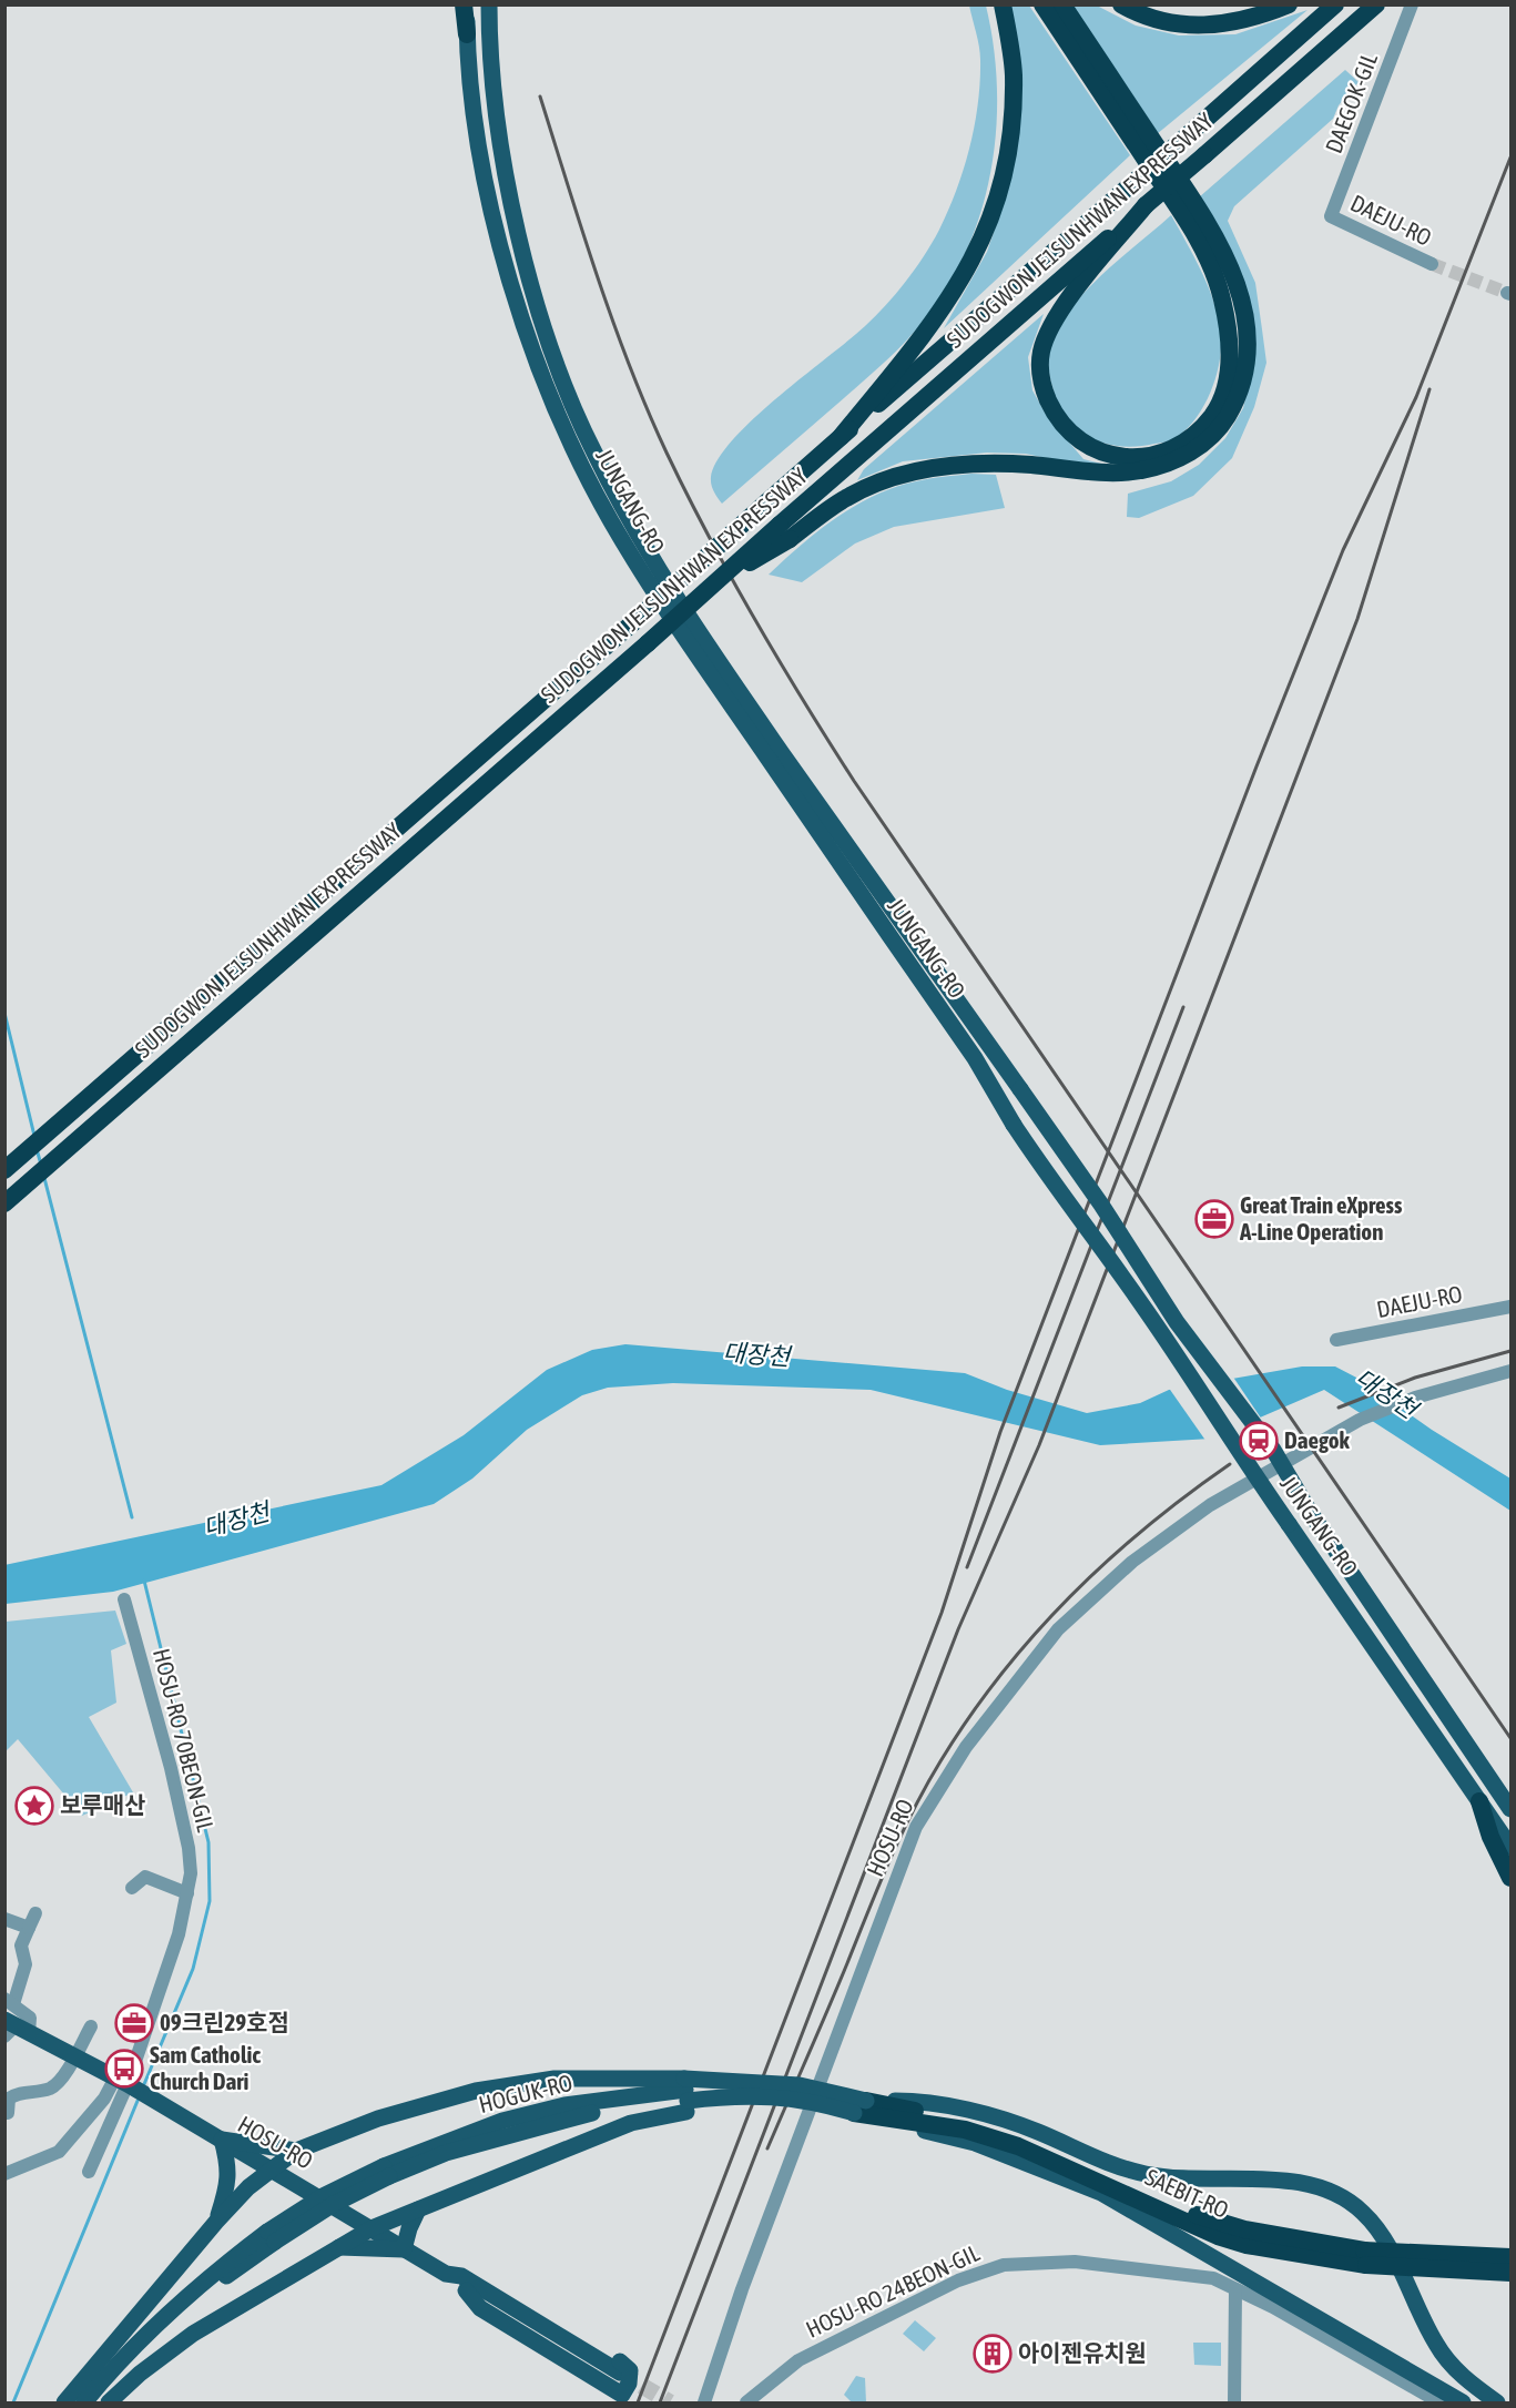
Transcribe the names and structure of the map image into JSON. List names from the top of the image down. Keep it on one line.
{"streets":{"highway":["SUDOGWON JE1SUNHWAN EXPRESSWAY","SAEBIT-RO"],"main road":["JUNGANG-RO","HOSU-RO","HOGUK-RO"],"street":["DAEGOK-GIL","DAEJU-RO","HOSU-RO 70BEON-GIL","HOSU-RO 24BEON-GIL"]},"crossings":[["DAEGOK-GIL","DAEJU-RO"],["HOSU-RO 70BEON-GIL","HOSU-RO"]],"water":["대장천"],"places":{"office":["Great Train eXpress A-Line Operation","09크린29호점"],"station":["Daegok"],"place":["보루매산"],"bus stop":["Sam Catholic Church Dari"],"building":["아이젠유치원"]}}
